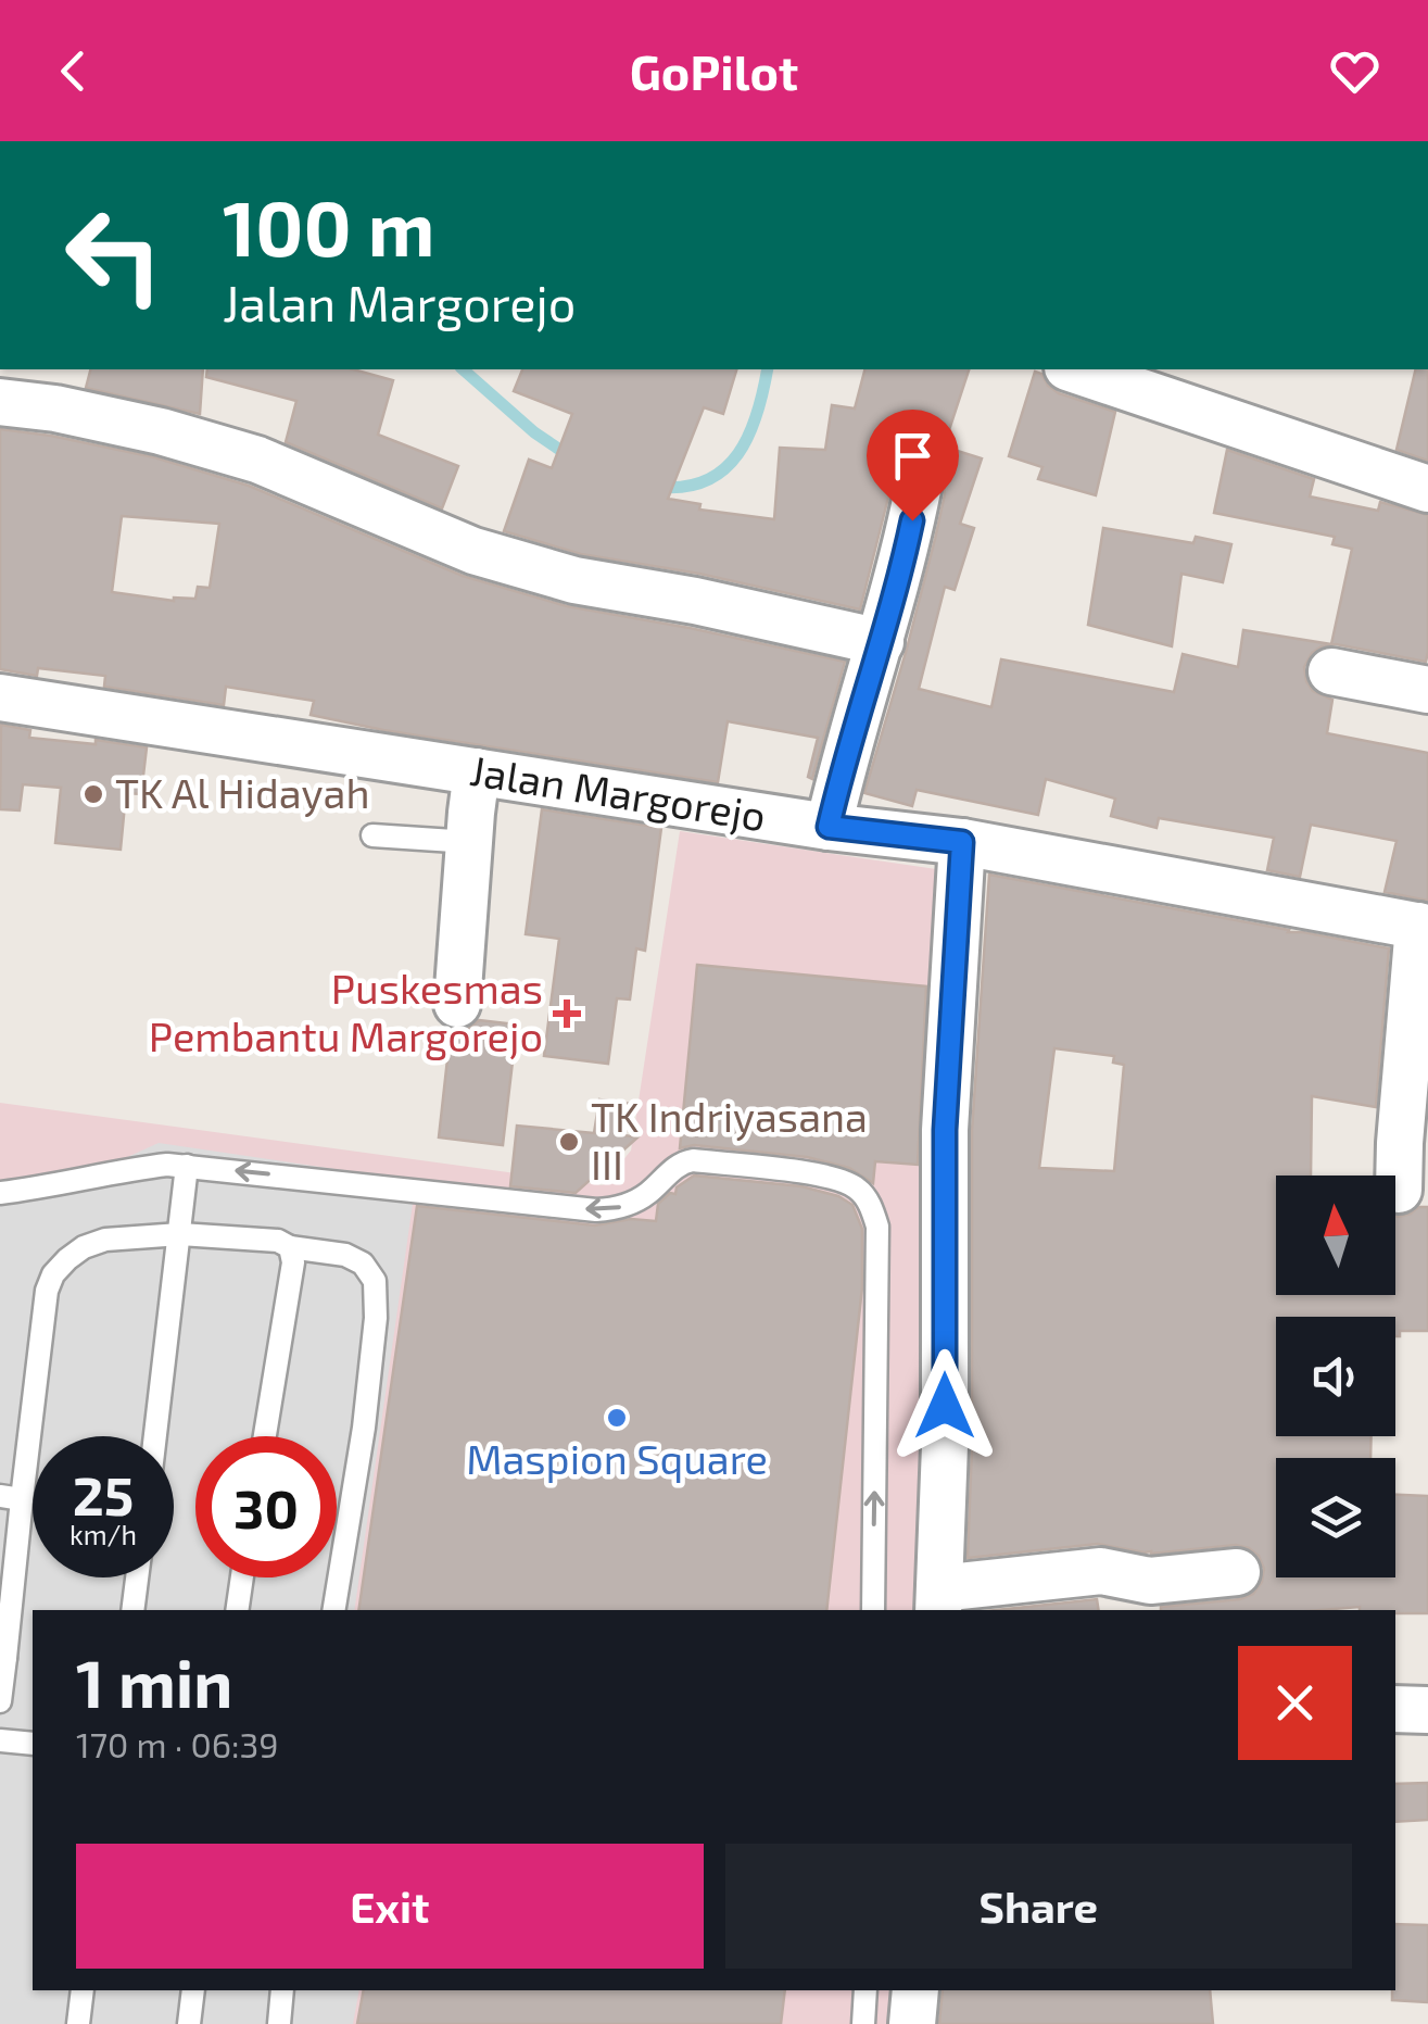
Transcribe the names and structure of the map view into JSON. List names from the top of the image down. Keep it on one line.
{"streets":{"street":["Jalan Margorejo"]},"places":{"other":["TK Al Hidayah","TK Indriyasana III","Maspion Square"],"health":["Puskesmas Pembantu Margorejo"]},"north":"top","page":{"header":"GoPilot","turn":["100 m","Jalan Margorejo"],"speed":"25 km/h","limit":"30","heading":["1 min","170 m · 06:39"],"buttons":["Exit","Share"]}}
